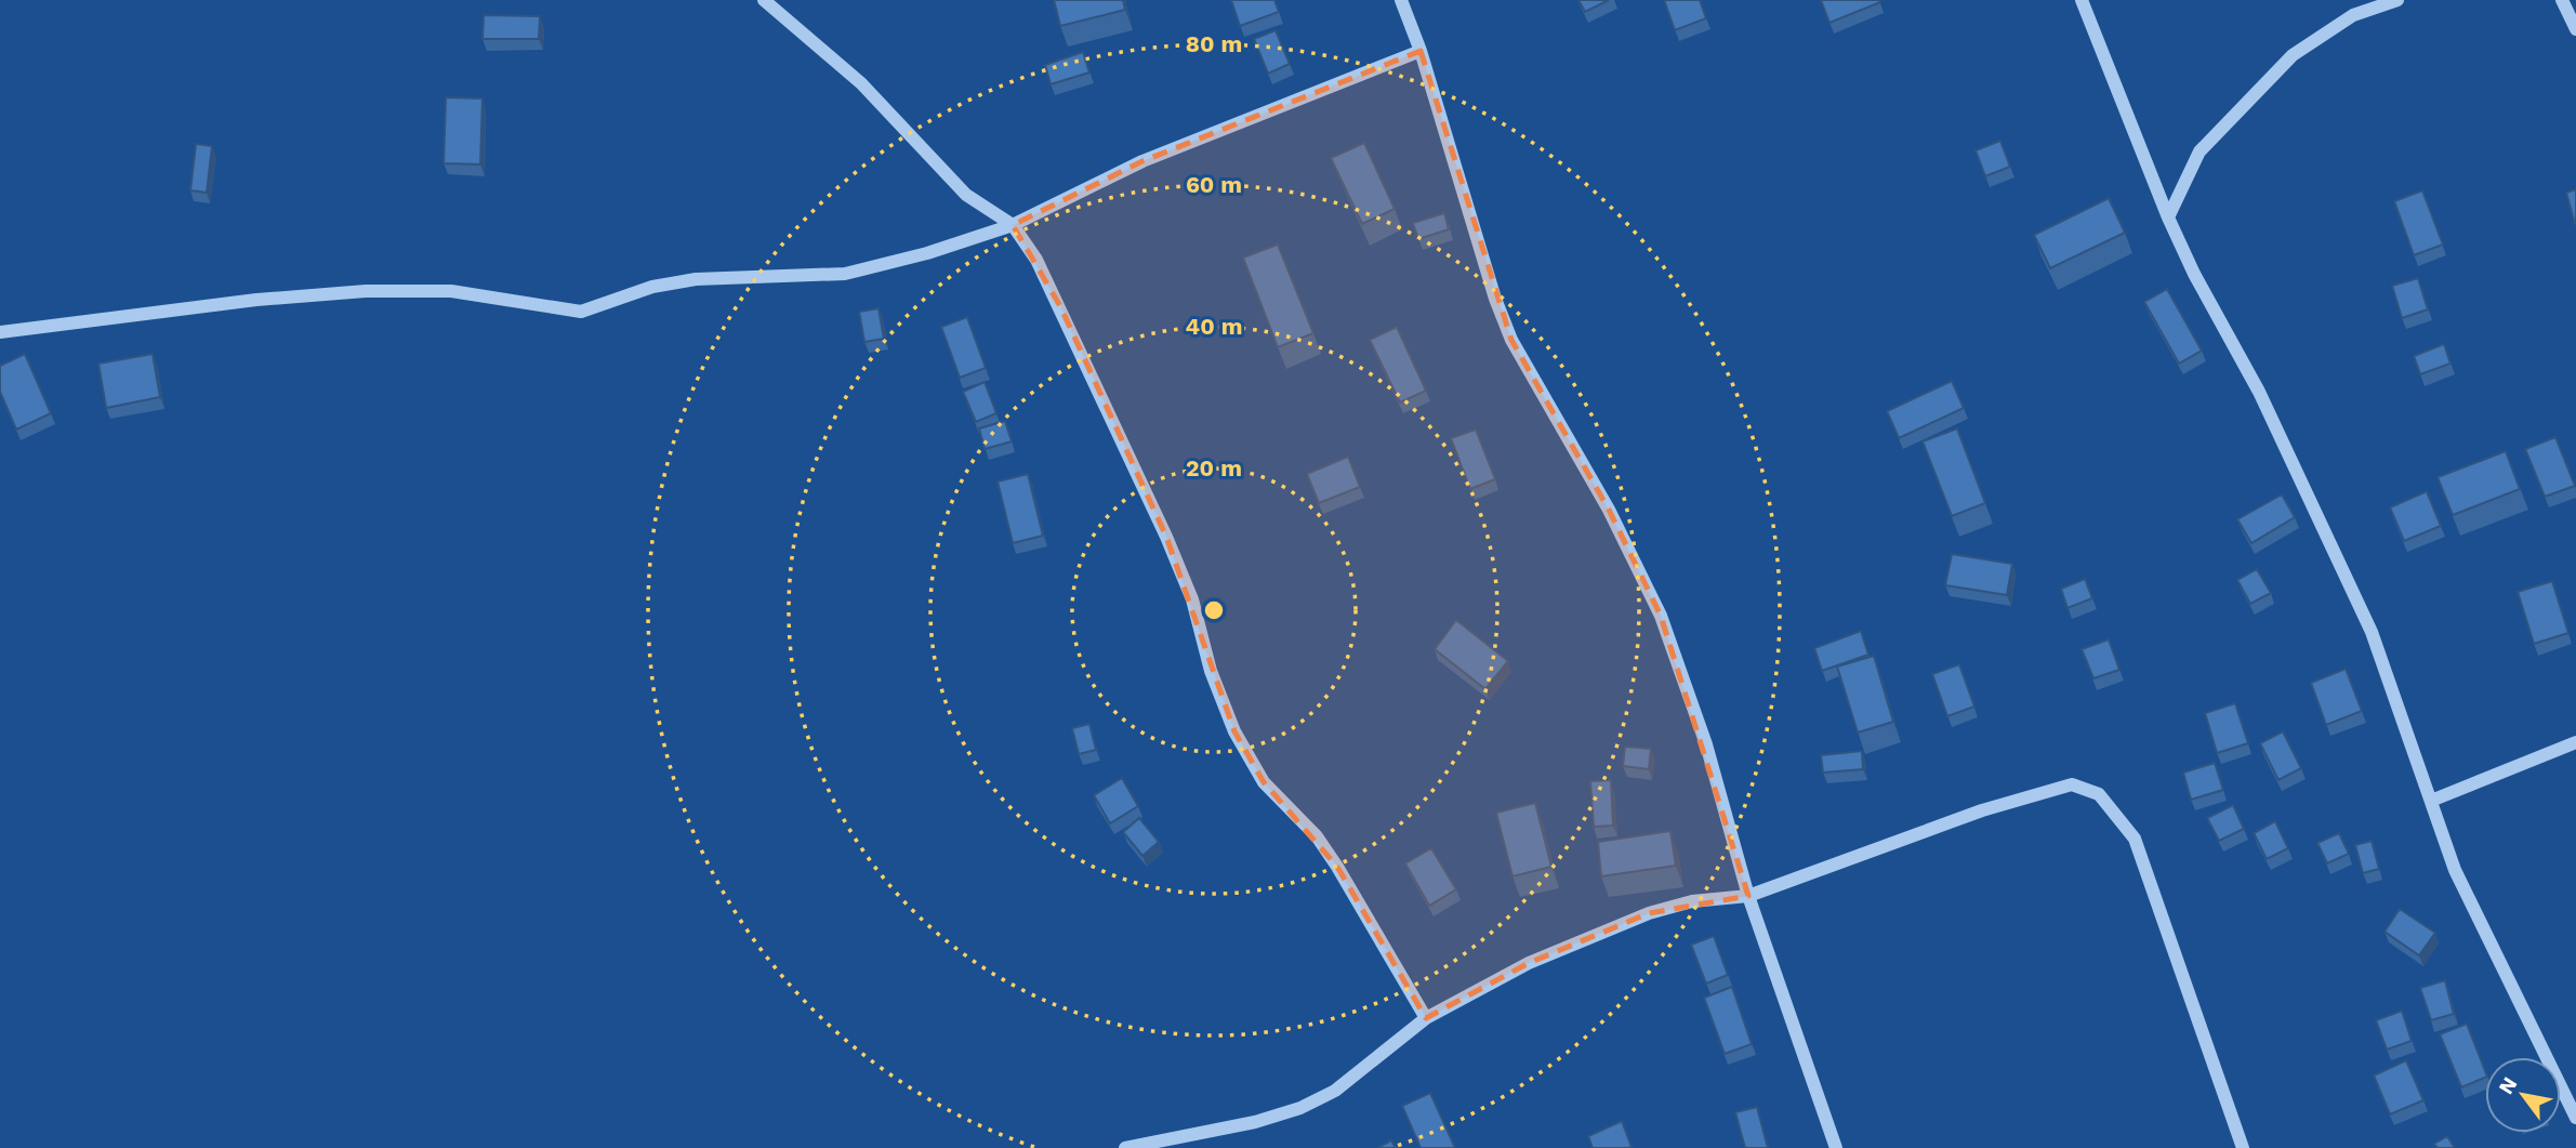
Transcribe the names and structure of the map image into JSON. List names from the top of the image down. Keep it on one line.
{"north":"top left","rings":["80 m","60 m","40 m","20 m"]}
